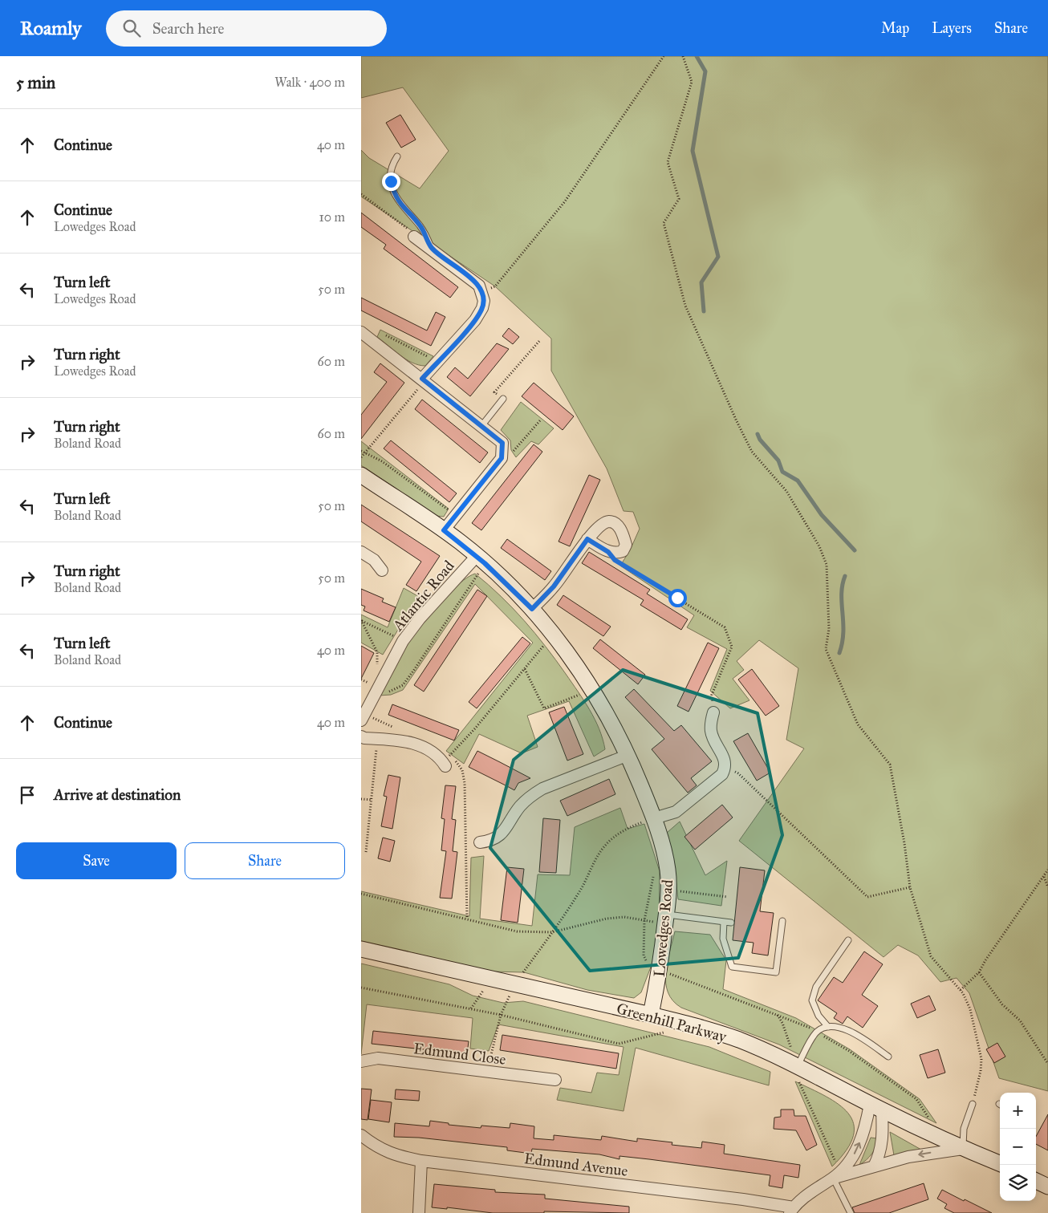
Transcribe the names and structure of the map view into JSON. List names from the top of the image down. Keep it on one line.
{"streets":{"main road":["Lowedges Road","Greenhill Parkway"],"street":["Atlantic Road","Edmund Close","Edmund Avenue"]},"crossings":[["Atlantic Road","Lowedges Road"],["Lowedges Road","Greenhill Parkway"]],"page":{"header":"Roamly","search":"Search here","nav":["Map","Layers","Share"],"heading":["5 min","Walk · 400 m"],"list":[["Continue","40 m"],["Continue","Lowedges Road","10 m"],["Turn left","Lowedges Road","50 m"],["Turn right","Lowedges Road","60 m"],["Turn right","Boland Road","60 m"],["Turn left","Boland Road","50 m"],["Turn right","Boland Road","50 m"],["Turn left","Boland Road","40 m"],["Continue","40 m"],"Arrive at destination"],"buttons":["Save","Share"],"map_buttons":["+","−"]}}
